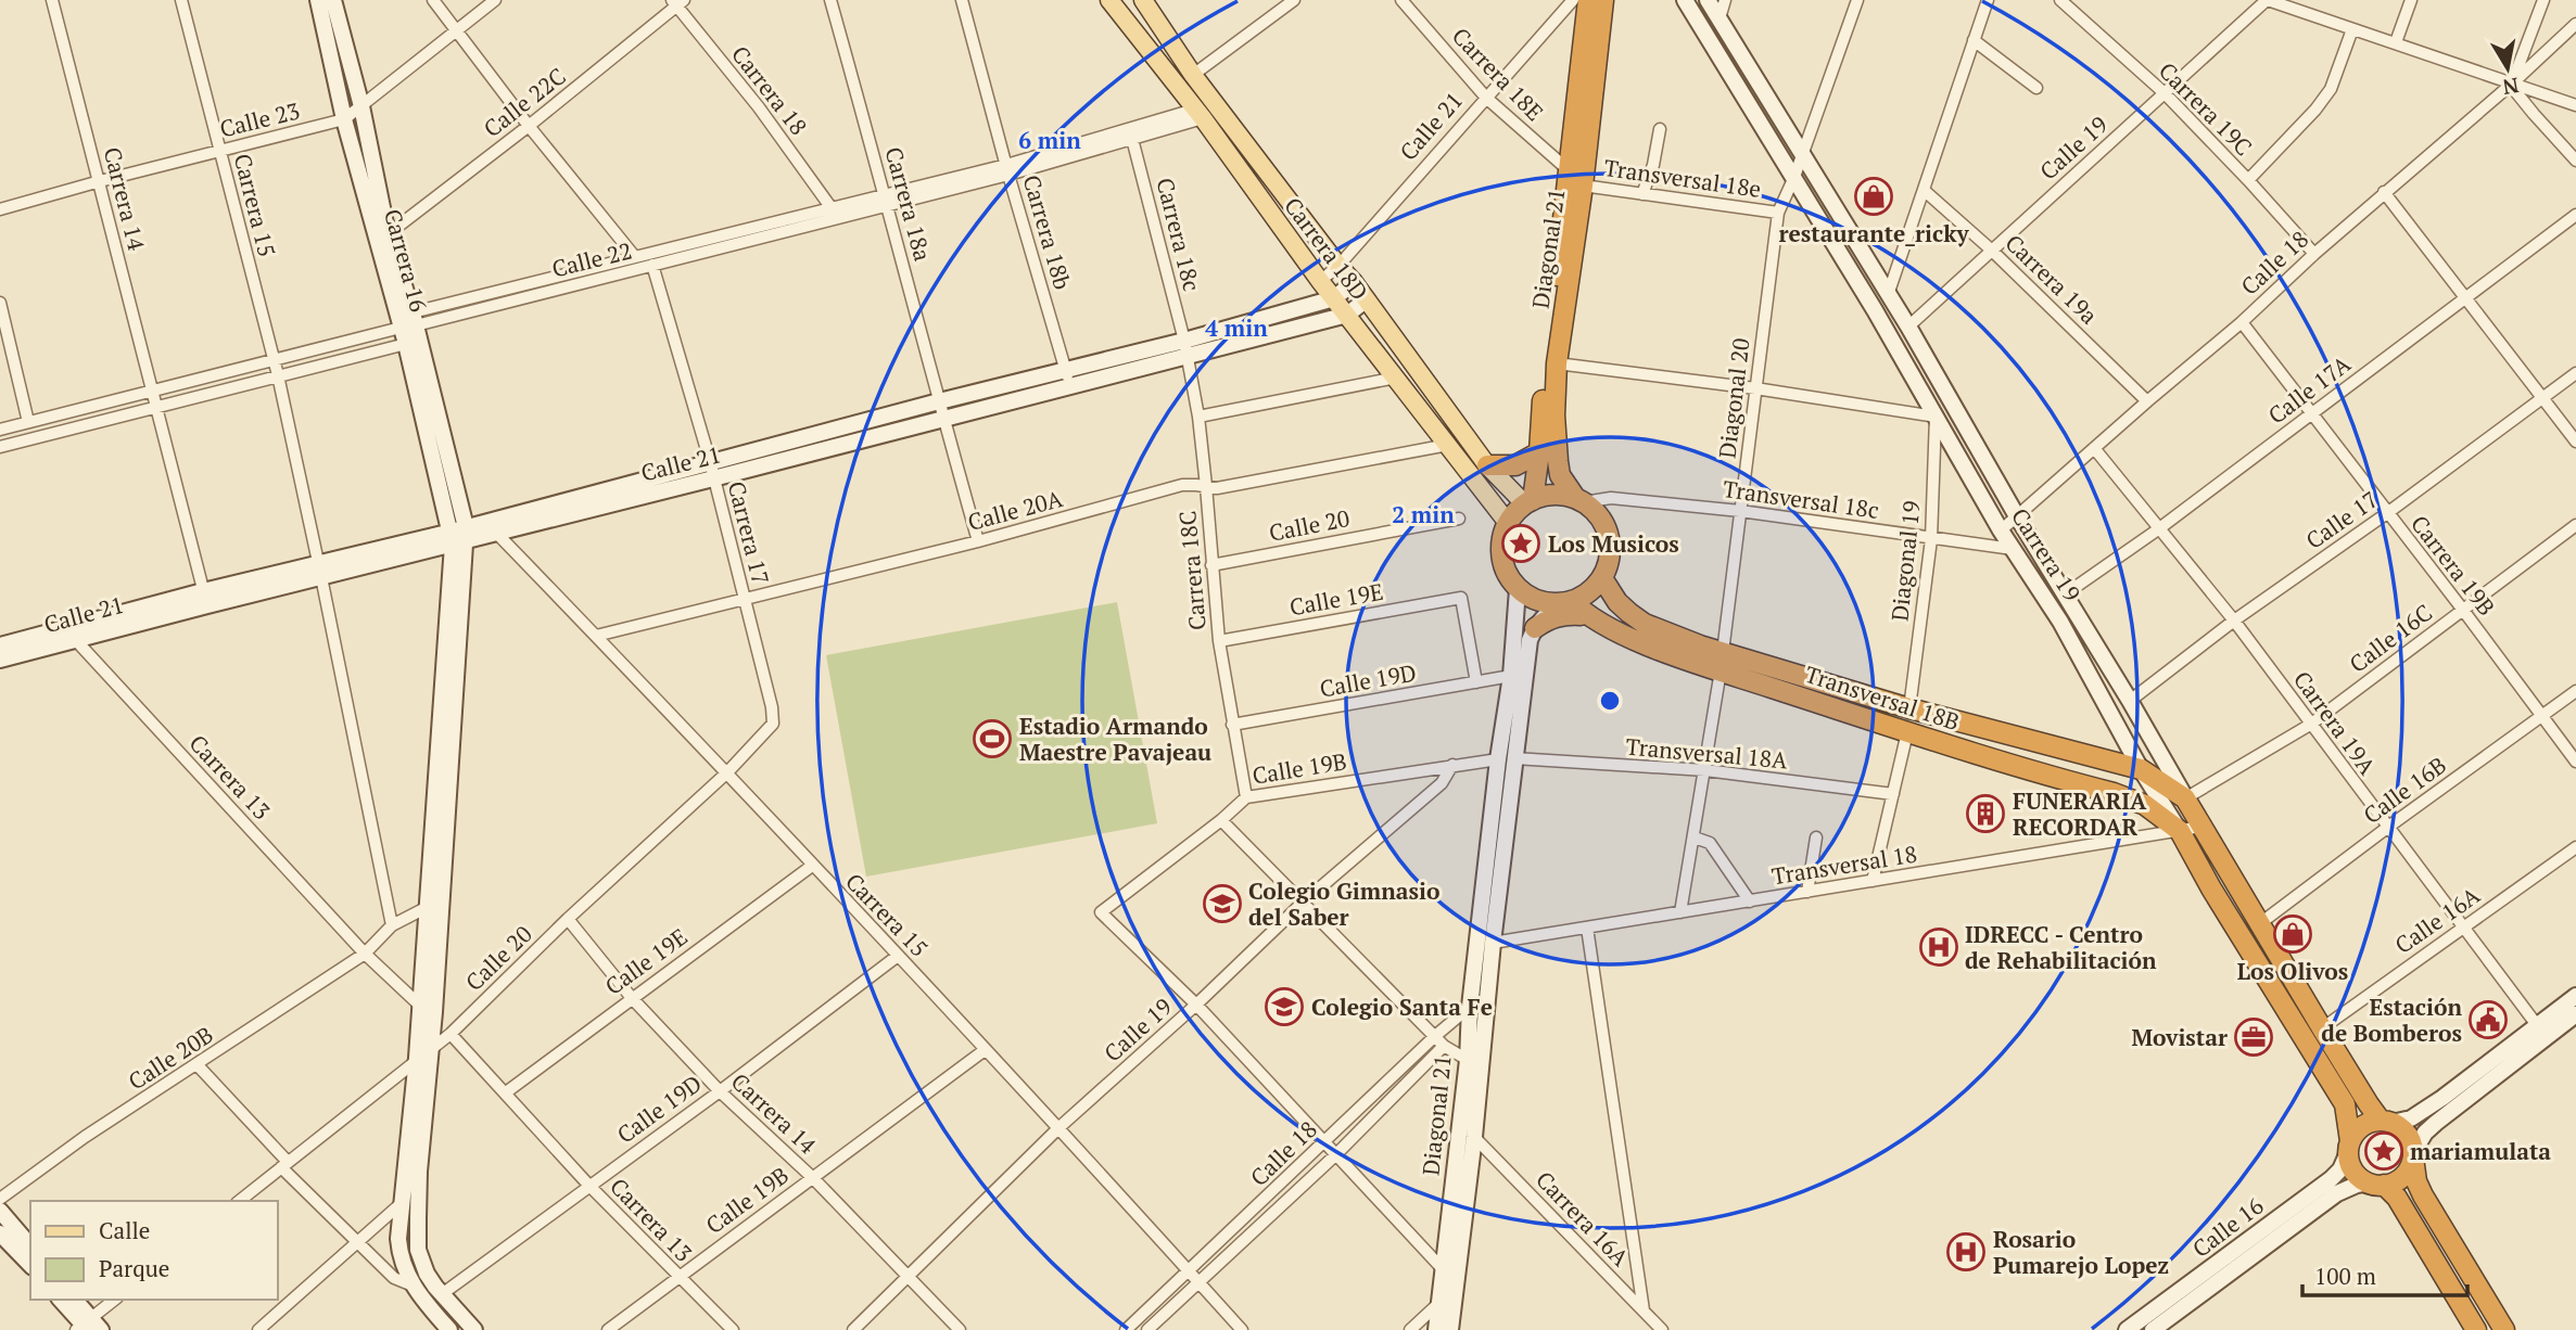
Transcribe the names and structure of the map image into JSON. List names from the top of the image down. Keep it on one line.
{"streets":{"highway":["Diagonal 21","Carrera 19","Transversal 18B"],"main road":["Calle 21","Carrera 18D","Carrera 16","Calle 16"],"street":["Carrera 18E","Carrera 18","Calle 22C","Carrera 19C","Calle 23","Calle 19","Transversal 18e","Carrera 14","Carrera 18a","Carrera 15","Carrera 18b","Carrera 18c","Calle 22","Calle 18","Carrera 19a","Calle 17A","Diagonal 20","Transversal 18c","Calle 20A","Calle 17","Calle 20","Carrera 17","Diagonal 19","Carrera 19B","Carrera 18C","Calle 19E","Calle 16C","Calle 19D","Carrera 19A","Transversal 18A","Calle 19B","Carrera 13","Calle 16B","Transversal 18","Calle 16A","Calle 20B","Carrera 16A"]},"crossings":[["Carrera 18E","Calle 21"],["Carrera 18E","Transversal 18e"],["Carrera 18E","Diagonal 21"],["Carrera 18","Calle 22C"],["Carrera 18","Calle 22"],["Calle 22C","Carrera 16"],["Carrera 19C","Calle 19"],["Carrera 19C","Calle 18"],["Calle 23","Carrera 14"],["Calle 23","Carrera 15"],["Calle 23","Carrera 16"],["Calle 21","Carrera 14"],["Calle 21","Carrera 18a"],["Calle 21","Carrera 15"],["Calle 21","Carrera 18b"],["Calle 21","Carrera 18c"],["Calle 21","Carrera 18D"],["Calle 21","Diagonal 21"],["Calle 21","Carrera 16"],["Calle 21","Carrera 17"],["Calle 21","Carrera 18C"],["Calle 21","Carrera 13"],["Calle 19","Carrera 14"],["Calle 19","Carrera 15"],["Calle 19","Carrera 19a"],["Calle 19","Carrera 19"],["Calle 19","Calle 19B"],["Transversal 18e","Diagonal 21"],["Transversal 18e","Diagonal 20"],["Carrera 14","Calle 22"],["Carrera 14","Calle 20"],["Carrera 14","Calle 19E"],["Carrera 14","Calle 19D"],["Carrera 14","Calle 19B"],["Carrera 18a","Calle 22"],["Carrera 15","Calle 22"],["Carrera 15","Calle 18"],["Carrera 15","Calle 20A"],["Carrera 15","Calle 20"],["Carrera 15","Calle 19E"],["Carrera 15","Calle 19D"],["Carrera 15","Calle 19B"],["Carrera 18b","Calle 22"],["Carrera 18c","Calle 22"],["Carrera 18c","Carrera 18C"],["Carrera 18D","Diagonal 21"],["Carrera 18D","Calle 22"],["Carrera 18D","Transversal 18c"],["Carrera 18D","Calle 20A"],["Carrera 18D","Transversal 18B"],["Diagonal 21","Calle 18"],["Diagonal 21","Transversal 18c"],["Diagonal 21","Calle 19D"],["Diagonal 21","Transversal 18B"],["Diagonal 21","Transversal 18A"],["Diagonal 21","Calle 19B"],["Diagonal 21","Transversal 18"],["Diagonal 21","Carrera 16A"],["Calle 22","Carrera 16"],["Calle 22","Carrera 17"],["Calle 18","Carrera 19a"],["Calle 18","Carrera 19"],["Calle 18","Carrera 19B"],["Calle 18","Carrera 19A"],["Calle 17A","Carrera 19"],["Calle 17A","Carrera 19B"],["Calle 17A","Carrera 19A"],["Diagonal 20","Transversal 18c"],["Diagonal 20","Carrera 19"],["Diagonal 20","Transversal 18B"],["Diagonal 20","Transversal 18A"],["Diagonal 20","Transversal 18"],["Transversal 18c","Carrera 19"],["Transversal 18c","Diagonal 19"],["Transversal 18c","Transversal 18B"],["Calle 20A","Carrera 17"],["Calle 20A","Carrera 18C"],["Calle 17","Carrera 19"],["Calle 17","Carrera 19B"],["Calle 17","Carrera 19A"],["Calle 20","Carrera 17"],["Calle 20","Carrera 18C"],["Calle 20","Carrera 13"],["Carrera 19","Diagonal 19"],["Carrera 19","Calle 16C"],["Carrera 19","Transversal 18B"],["Carrera 19","Calle 16B"],["Carrera 19","Transversal 18"],["Carrera 19","Calle 16A"],["Carrera 19","Calle 16"],["Diagonal 19","Transversal 18B"],["Carrera 19B","Calle 16C"],["Carrera 19B","Calle 16B"],["Carrera 18C","Calle 19E"],["Carrera 18C","Calle 19D"],["Carrera 18C","Calle 19B"],["Calle 19E","Calle 19D"],["Calle 19E","Carrera 13"],["Calle 16C","Transversal 18B"],["Calle 16C","Carrera 19A"],["Calle 19D","Carrera 13"],["Transversal 18B","Transversal 18"],["Carrera 19A","Calle 16B"],["Carrera 19A","Calle 16A"],["Transversal 18A","Calle 19B"],["Calle 19B","Carrera 13"],["Carrera 13","Calle 20B"]],"places":{"shop":["restaurante_ricky","Los Olivos"],"place":["Los Musicos","mariamulata"],"sports":["Estadio Armando Maestre Pavajeau"],"building":["FUNERARIA RECORDAR"],"school or university":["Colegio Gimnasio del Saber","Colegio Santa Fe"],"hospital":["IDRECC - Centro de Rehabilitación","Rosario Pumarejo Lopez"],"public building":["Estación de Bomberos"],"office":["Movistar"]},"legend":["Calle","Parque"],"scale_bar":"100 m","north":"bottom","rings":["6 min","4 min","2 min"]}
